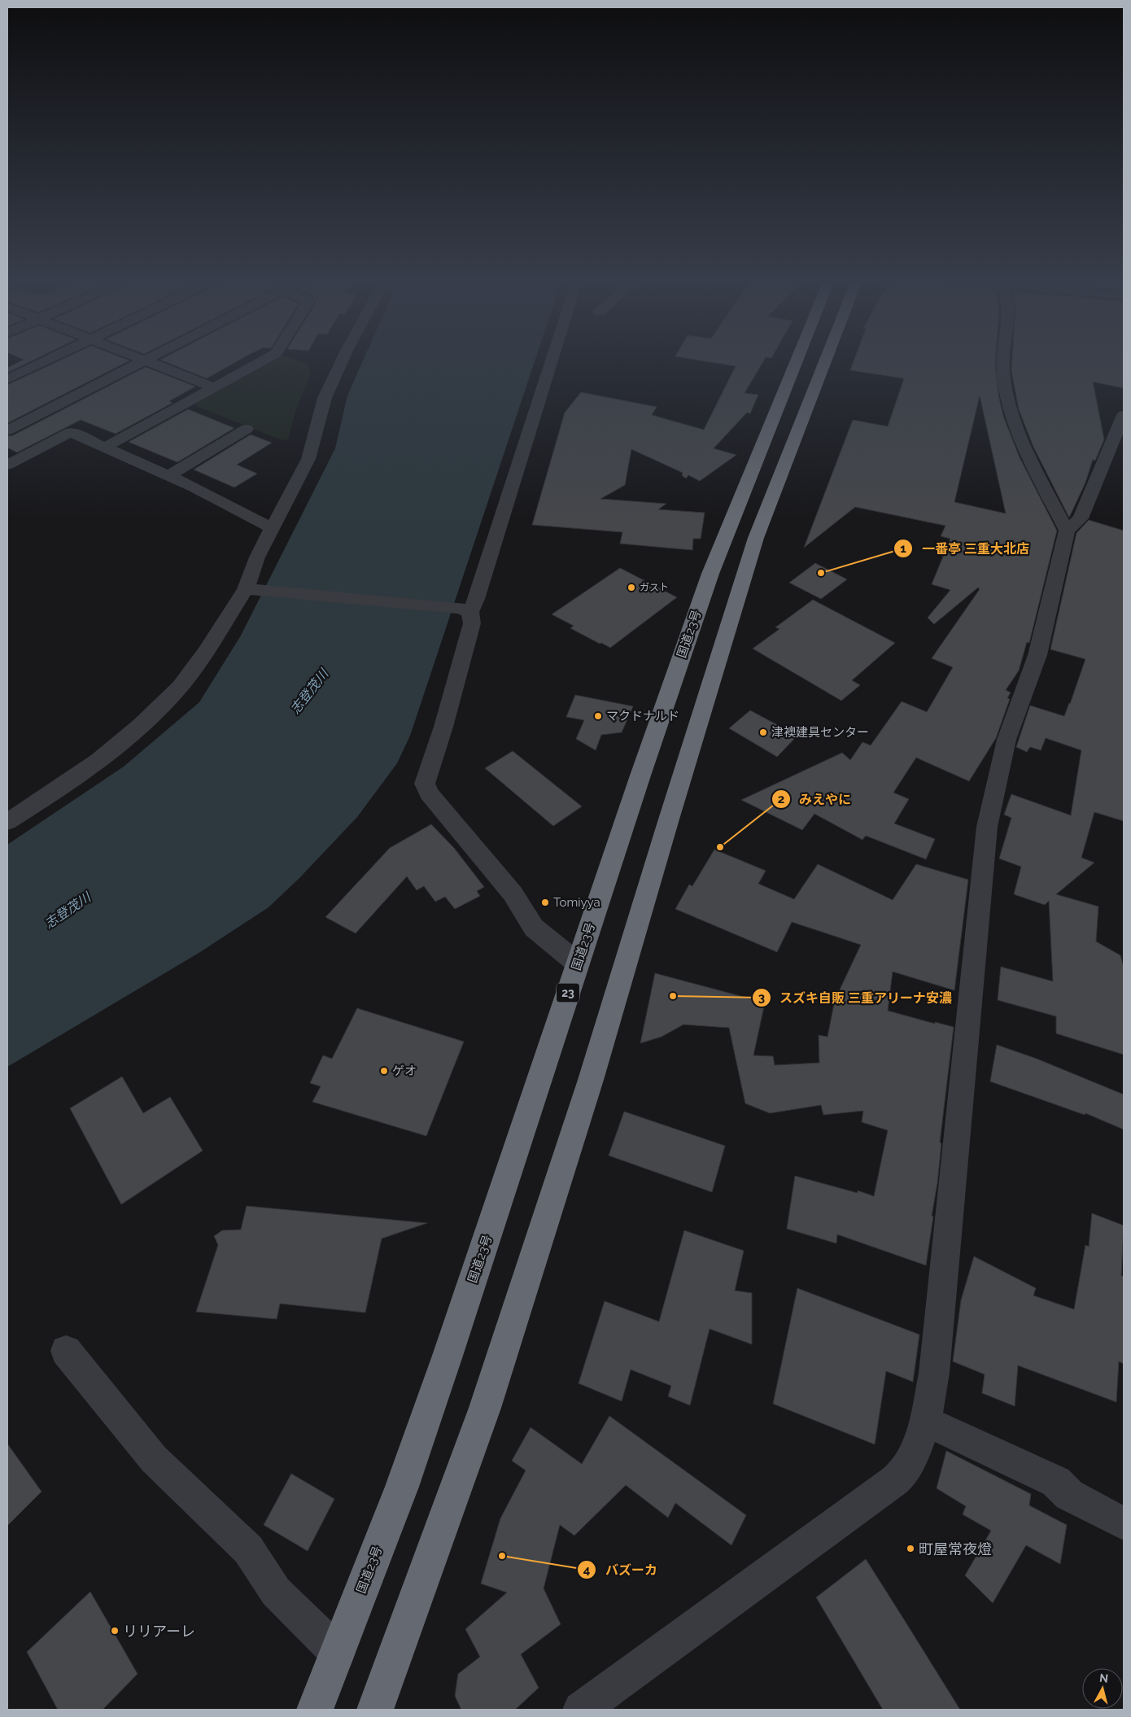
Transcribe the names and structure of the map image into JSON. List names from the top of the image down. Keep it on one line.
{"streets":{"highway":["国道23号","23"]},"water":["志登茂川"],"places":["一番亭 三重大北店","ガスト","マクドナルド","津襖建具センター","みえやに","Tomiyya","スズキ自販 三重アリーナ安濃","ゲオ","町屋常夜燈","バズーカ","リリアーレ"],"north":"top"}
